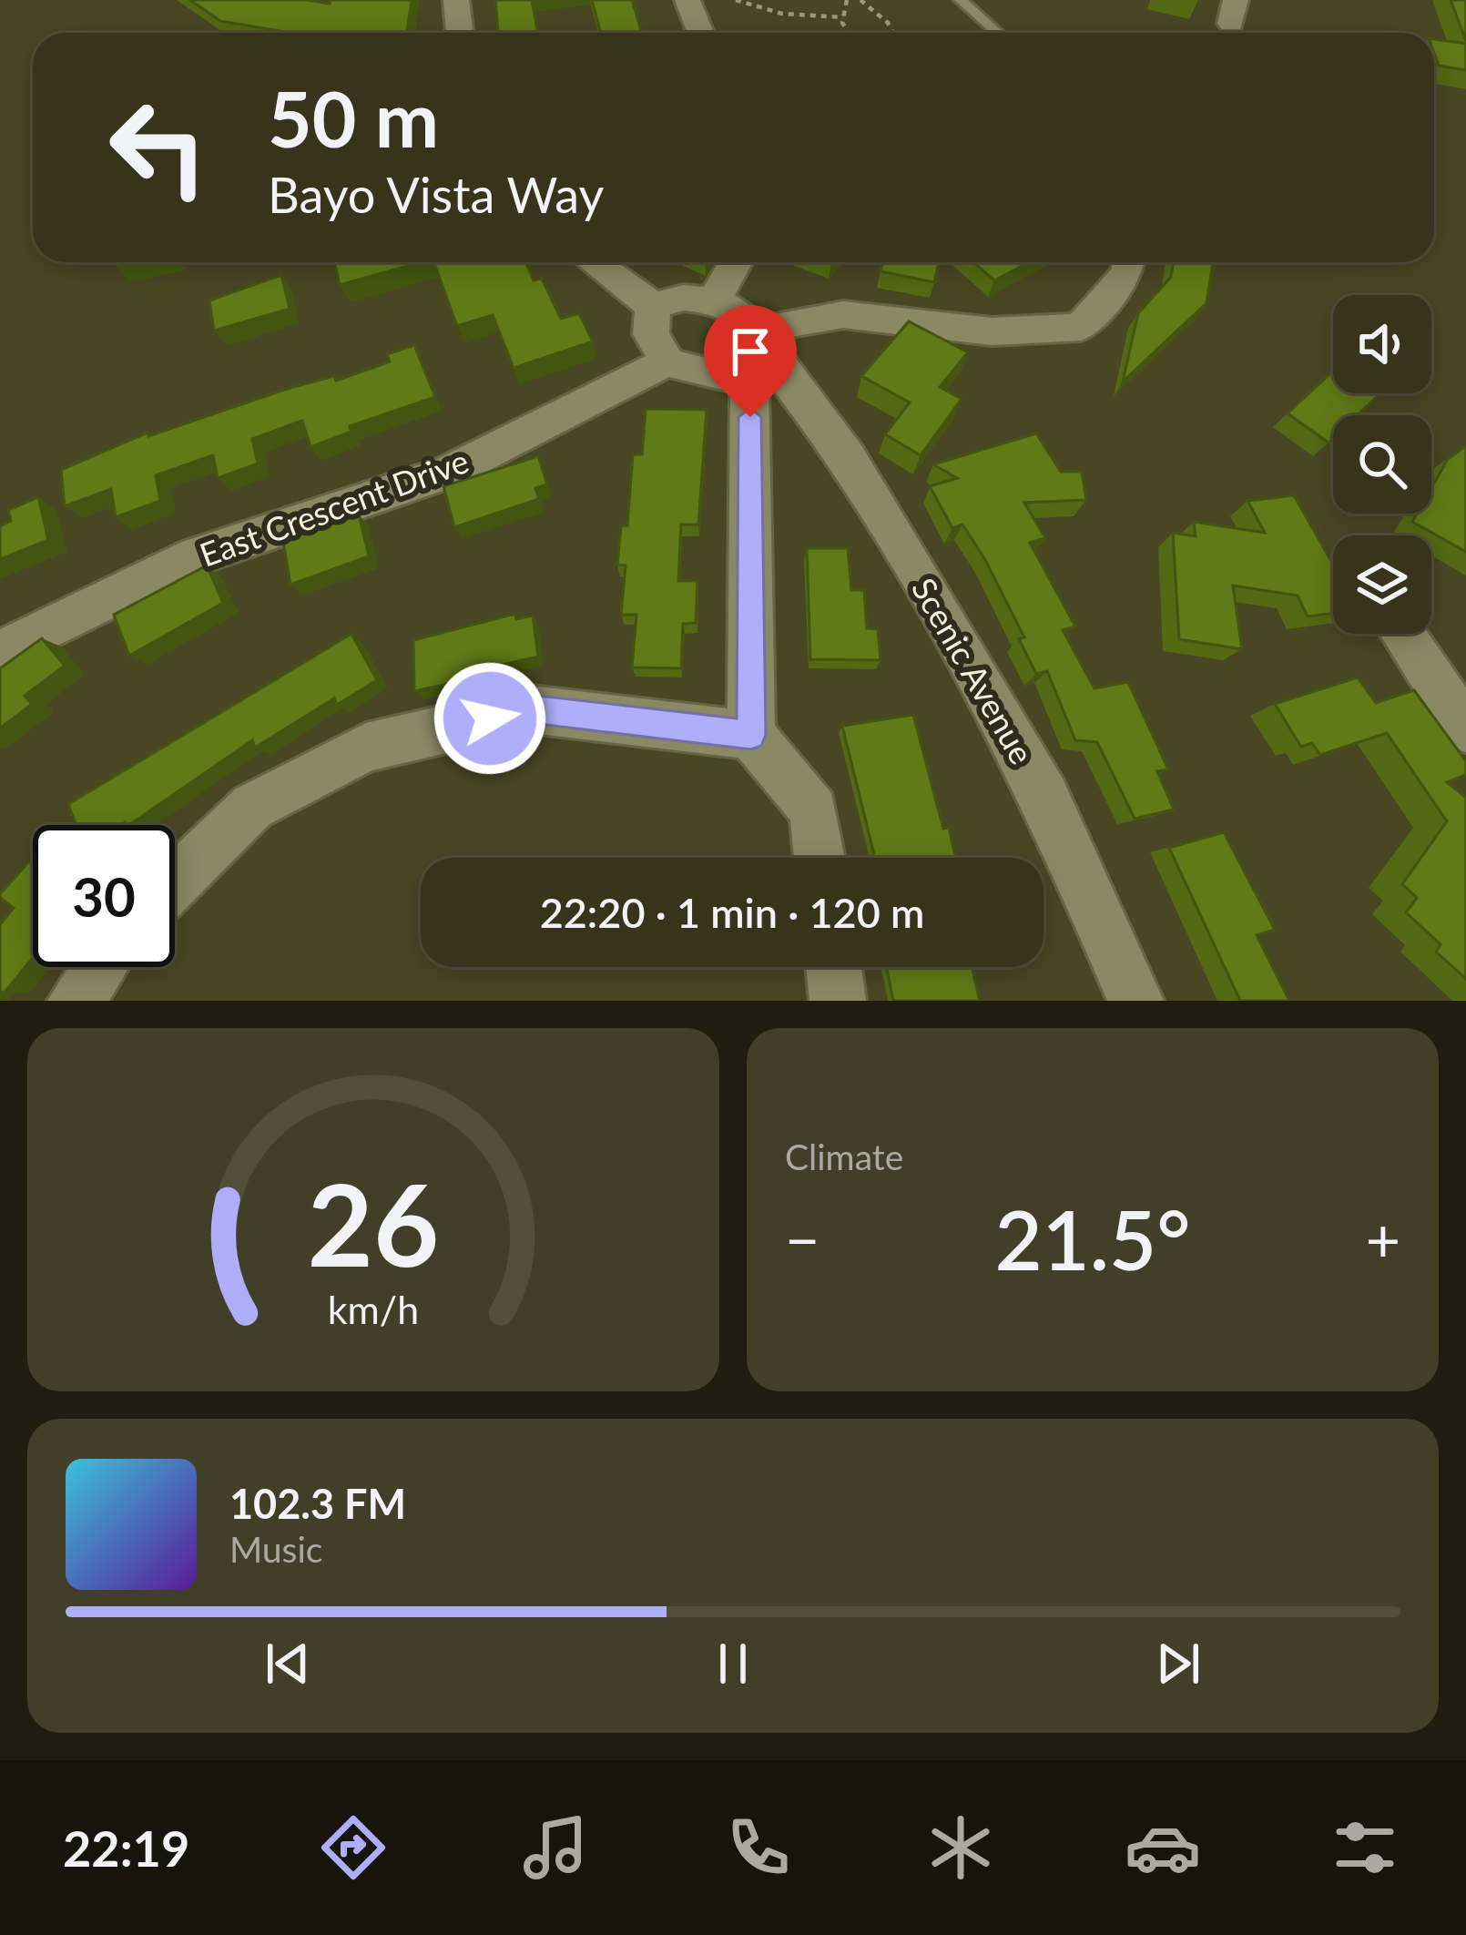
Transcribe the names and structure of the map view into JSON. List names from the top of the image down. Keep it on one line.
{"streets":{"street":["East Crescent Drive","Scenic Avenue"]},"page":{"turn":["50 m","Bayo Vista Way"],"limit":"30","trip":"22:20 · 1 min · 120 m","tile":"Climate","heat":["−","21.5°","+"],"song":["102.3 FM","Music"],"tabs":"22:19","gauge":["26","km/h"]}}
